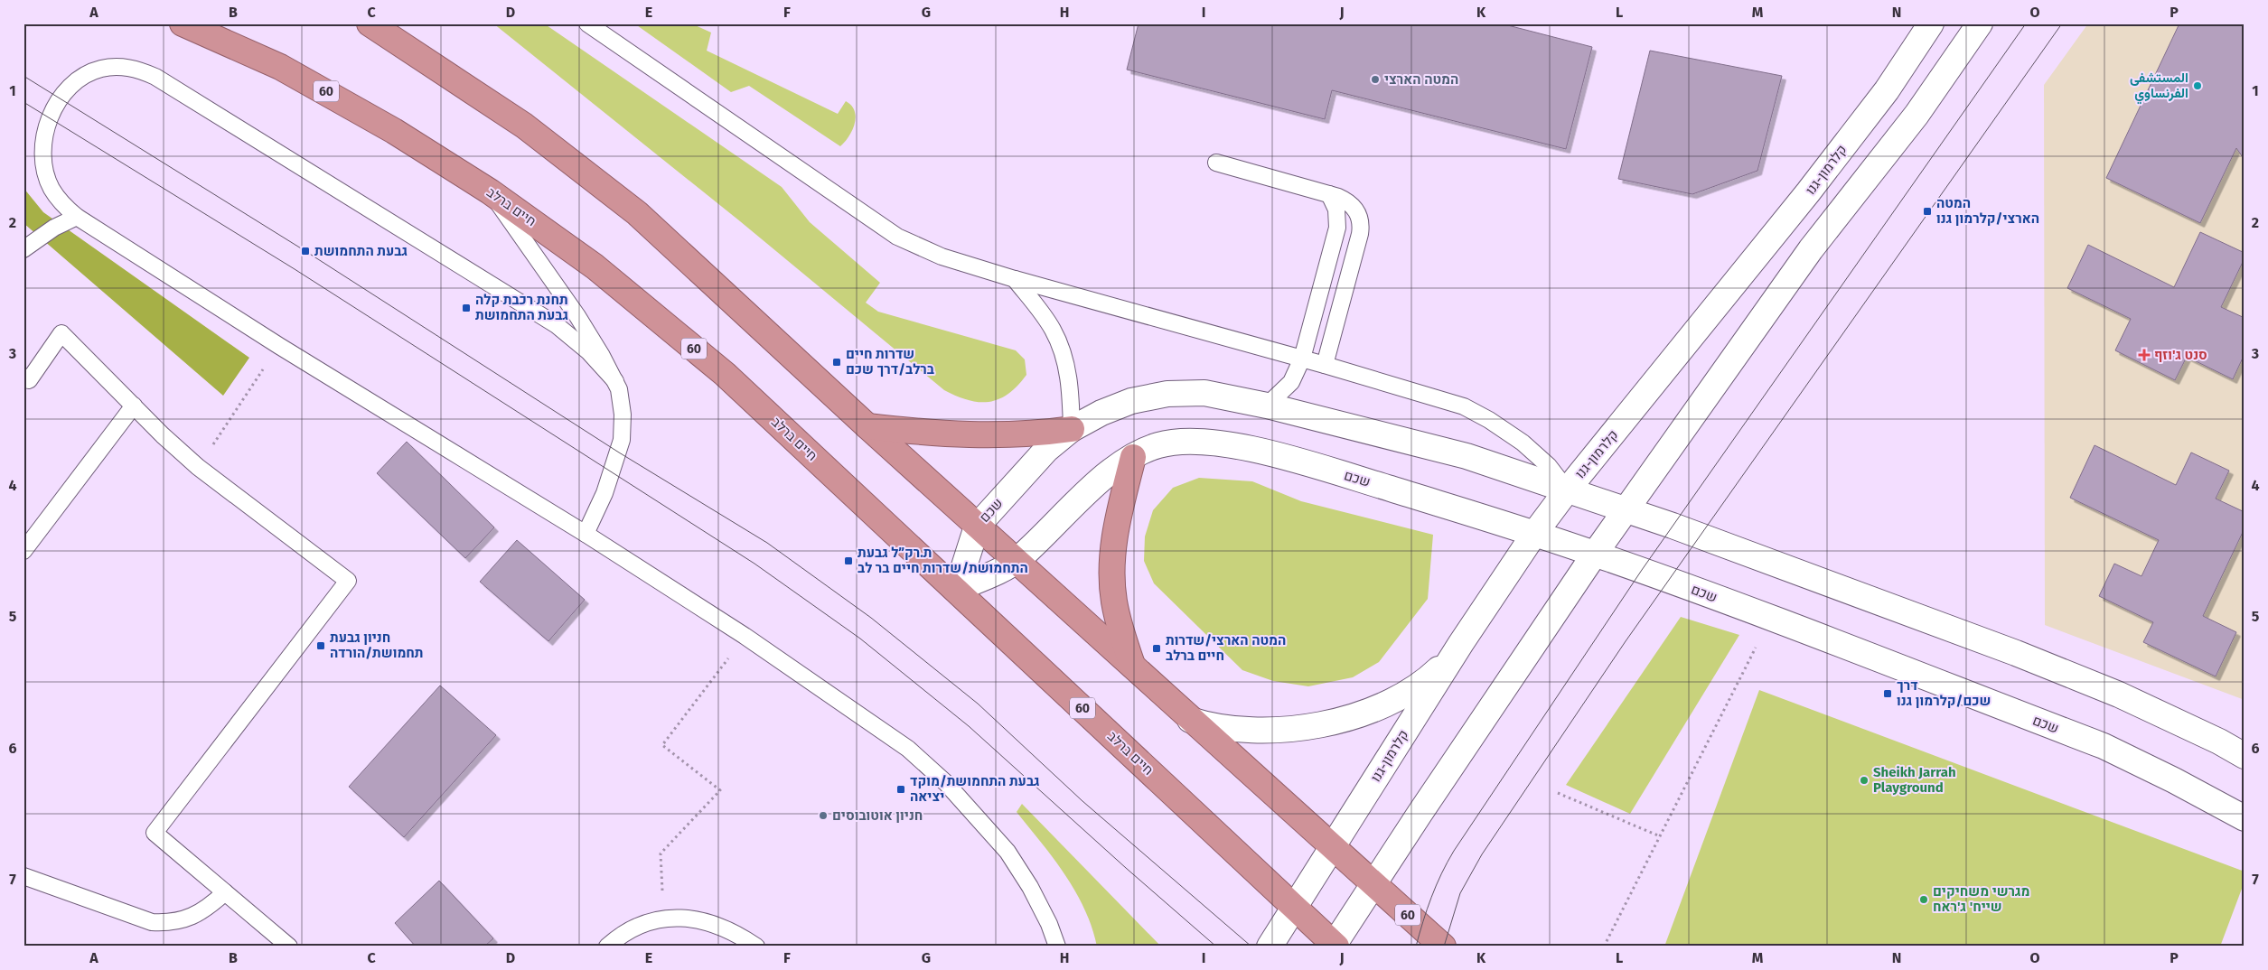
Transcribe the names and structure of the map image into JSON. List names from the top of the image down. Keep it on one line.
{"streets":{"highway":["60","חיים ברלב"],"street":["קלרמון-גנו","שכם"]},"crossings":[["60","קלרמון-גנו"],["60","שכם"],["קלרמון-גנו","חיים ברלב"],["קלרמון-גנו","שכם"],["חיים ברלב","שכם"]],"places":{"other":["המטה הארצי","المستشفى الفرنساوي","Sheikh Jarrah Playground","חניון אוטובוסים","מגרשי משחיקים שייח' ג'ראח"],"transit":["המטה הארצי/קלרמון גנו","גבעת התחמושת","תחנת רכבת קלה גבעת התחמושת","שדרות חיים ברלב/דרך שכם","ת.רק״ל גבעת התחמושת/שדרות חיים בר לב","חניון גבעת תחמושת/הורדה","המטה הארצי/שדרות חיים ברלב","דרך שכם/קלרמון גנו","גבעת התחמושת/מוקד יציאה"],"health":["סנט ג'וזף"]},"grid":{"columns":["A","B","C","D","E","F","G","H","I","J","K","L","M","N","O","P"],"rows":["1","2","3","4","5","6","7"]}}
